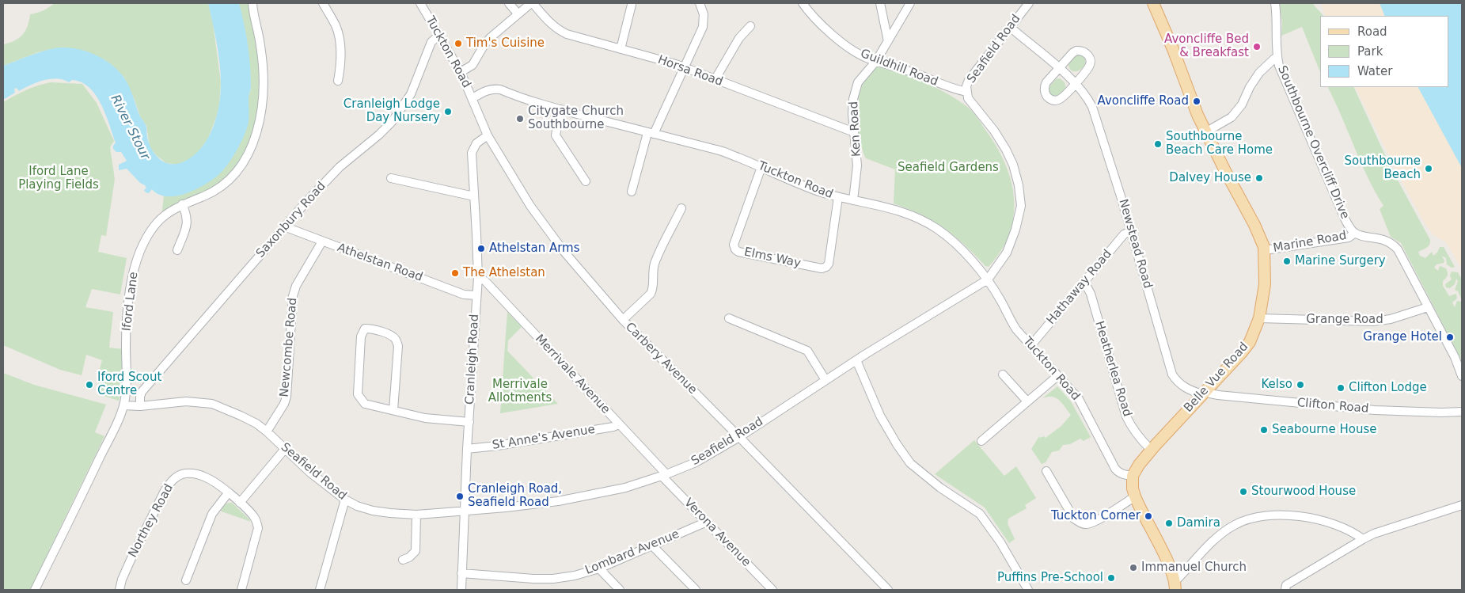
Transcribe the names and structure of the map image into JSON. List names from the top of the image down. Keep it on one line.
{"streets":{"main road":["Belle Vue Road"],"street":["Seafield Road","Tuckton Road","Guildhill Road","Horsa Road","Ken Road","Southbourne Overcliff Drive","Saxonbury Road","Marine Road","Newstead Road","Elms Way","Athelstan Road","Hathaway Road","Iford Lane","Grange Road","Newcombe Road","Carbery Avenue","Cranleigh Road","Heatherlea Road","Merrivale Avenue","Clifton Road","St Anne's Avenue","Northey Road","Verona Avenue","Lombard Avenue"]},"crossings":[["Seafield Road","Tuckton Road"],["Seafield Road","Guildhill Road"],["Seafield Road","Saxonbury Road"],["Seafield Road","Newstead Road"],["Seafield Road","Iford Lane"],["Seafield Road","Newcombe Road"],["Seafield Road","Carbery Avenue"],["Seafield Road","Cranleigh Road"],["Seafield Road","Merrivale Avenue"],["Seafield Road","Verona Avenue"],["Tuckton Road","Ken Road"],["Tuckton Road","Saxonbury Road"],["Tuckton Road","Elms Way"],["Tuckton Road","Hathaway Road"],["Tuckton Road","Carbery Avenue"],["Tuckton Road","Belle Vue Road"],["Guildhill Road","Ken Road"],["Horsa Road","Ken Road"],["Southbourne Overcliff Drive","Marine Road"],["Southbourne Overcliff Drive","Grange Road"],["Saxonbury Road","Athelstan Road"],["Marine Road","Belle Vue Road"],["Newstead Road","Hathaway Road"],["Newstead Road","Belle Vue Road"],["Newstead Road","Clifton Road"],["Athelstan Road","Newcombe Road"],["Athelstan Road","Cranleigh Road"],["Hathaway Road","Heatherlea Road"],["Grange Road","Belle Vue Road"],["Carbery Avenue","Cranleigh Road"],["Cranleigh Road","Merrivale Avenue"],["Cranleigh Road","St Anne's Avenue"],["Cranleigh Road","Lombard Avenue"],["Heatherlea Road","Belle Vue Road"],["Merrivale Avenue","St Anne's Avenue"],["Merrivale Avenue","Verona Avenue"],["Belle Vue Road","Clifton Road"],["Verona Avenue","Lombard Avenue"]],"water":["River Stour"],"parks":["Seafield Gardens","Iford Lane Playing Fields","Merrivale Allotments"],"places":["Tim's Cuisine","Avoncliffe Bed & Breakfast","Avoncliffe Road","Cranleigh Lodge Day Nursery","Citygate Church Southbourne","Southbourne Beach Care Home","Southbourne Beach","Dalvey House","Athelstan Arms","Marine Surgery","The Athelstan","Grange Hotel","Iford Scout Centre","Kelso","Clifton Lodge","Seabourne House","Stourwood House","Cranleigh Road, Seafield Road","Tuckton Corner","Damira","Immanuel Church","Puffins Pre-School"],"legend":["Road","Park","Water"]}
